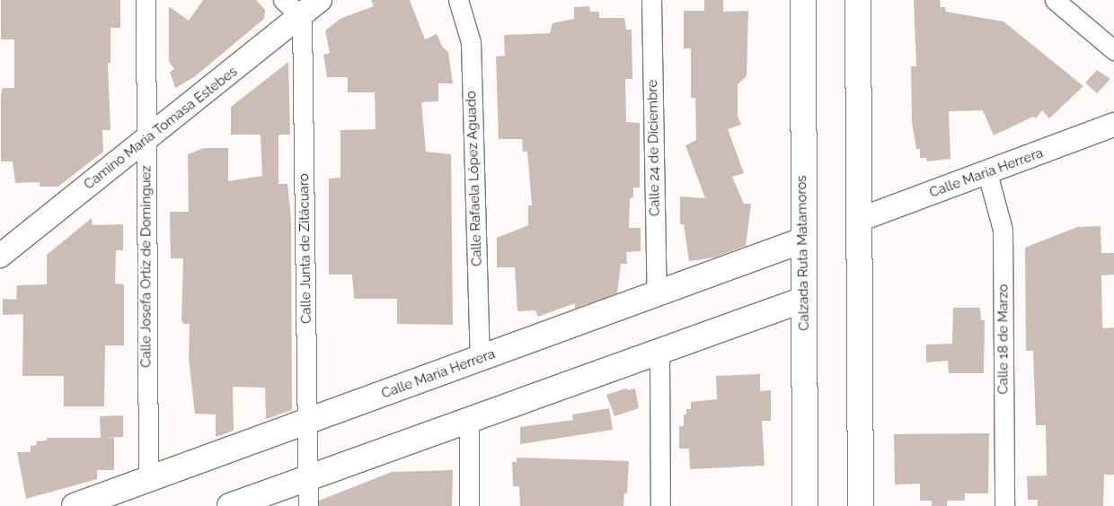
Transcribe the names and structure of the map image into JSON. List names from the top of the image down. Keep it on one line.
{"streets":{"main road":["Calle María Herrera","Calzada Ruta Matamoros"],"street":["Camino Maria Tomasa Estebes","Calle 24 de Diciembre","Calle Rafaela López Aguado","Calle Junta de Zitácuaro","Calle Josefa Ortíz de Dominguez","Calle 18 de Marzo"]},"crossings":[["Camino Maria Tomasa Estebes","Calle Junta de Zitácuaro"],["Camino Maria Tomasa Estebes","Calle Josefa Ortíz de Dominguez"],["Calle 24 de Diciembre","Calle María Herrera"],["Calle María Herrera","Calle Rafaela López Aguado"],["Calle María Herrera","Calle Junta de Zitácuaro"],["Calle María Herrera","Calzada Ruta Matamoros"],["Calle María Herrera","Calle Josefa Ortíz de Dominguez"],["Calle María Herrera","Calle 18 de Marzo"]]}
